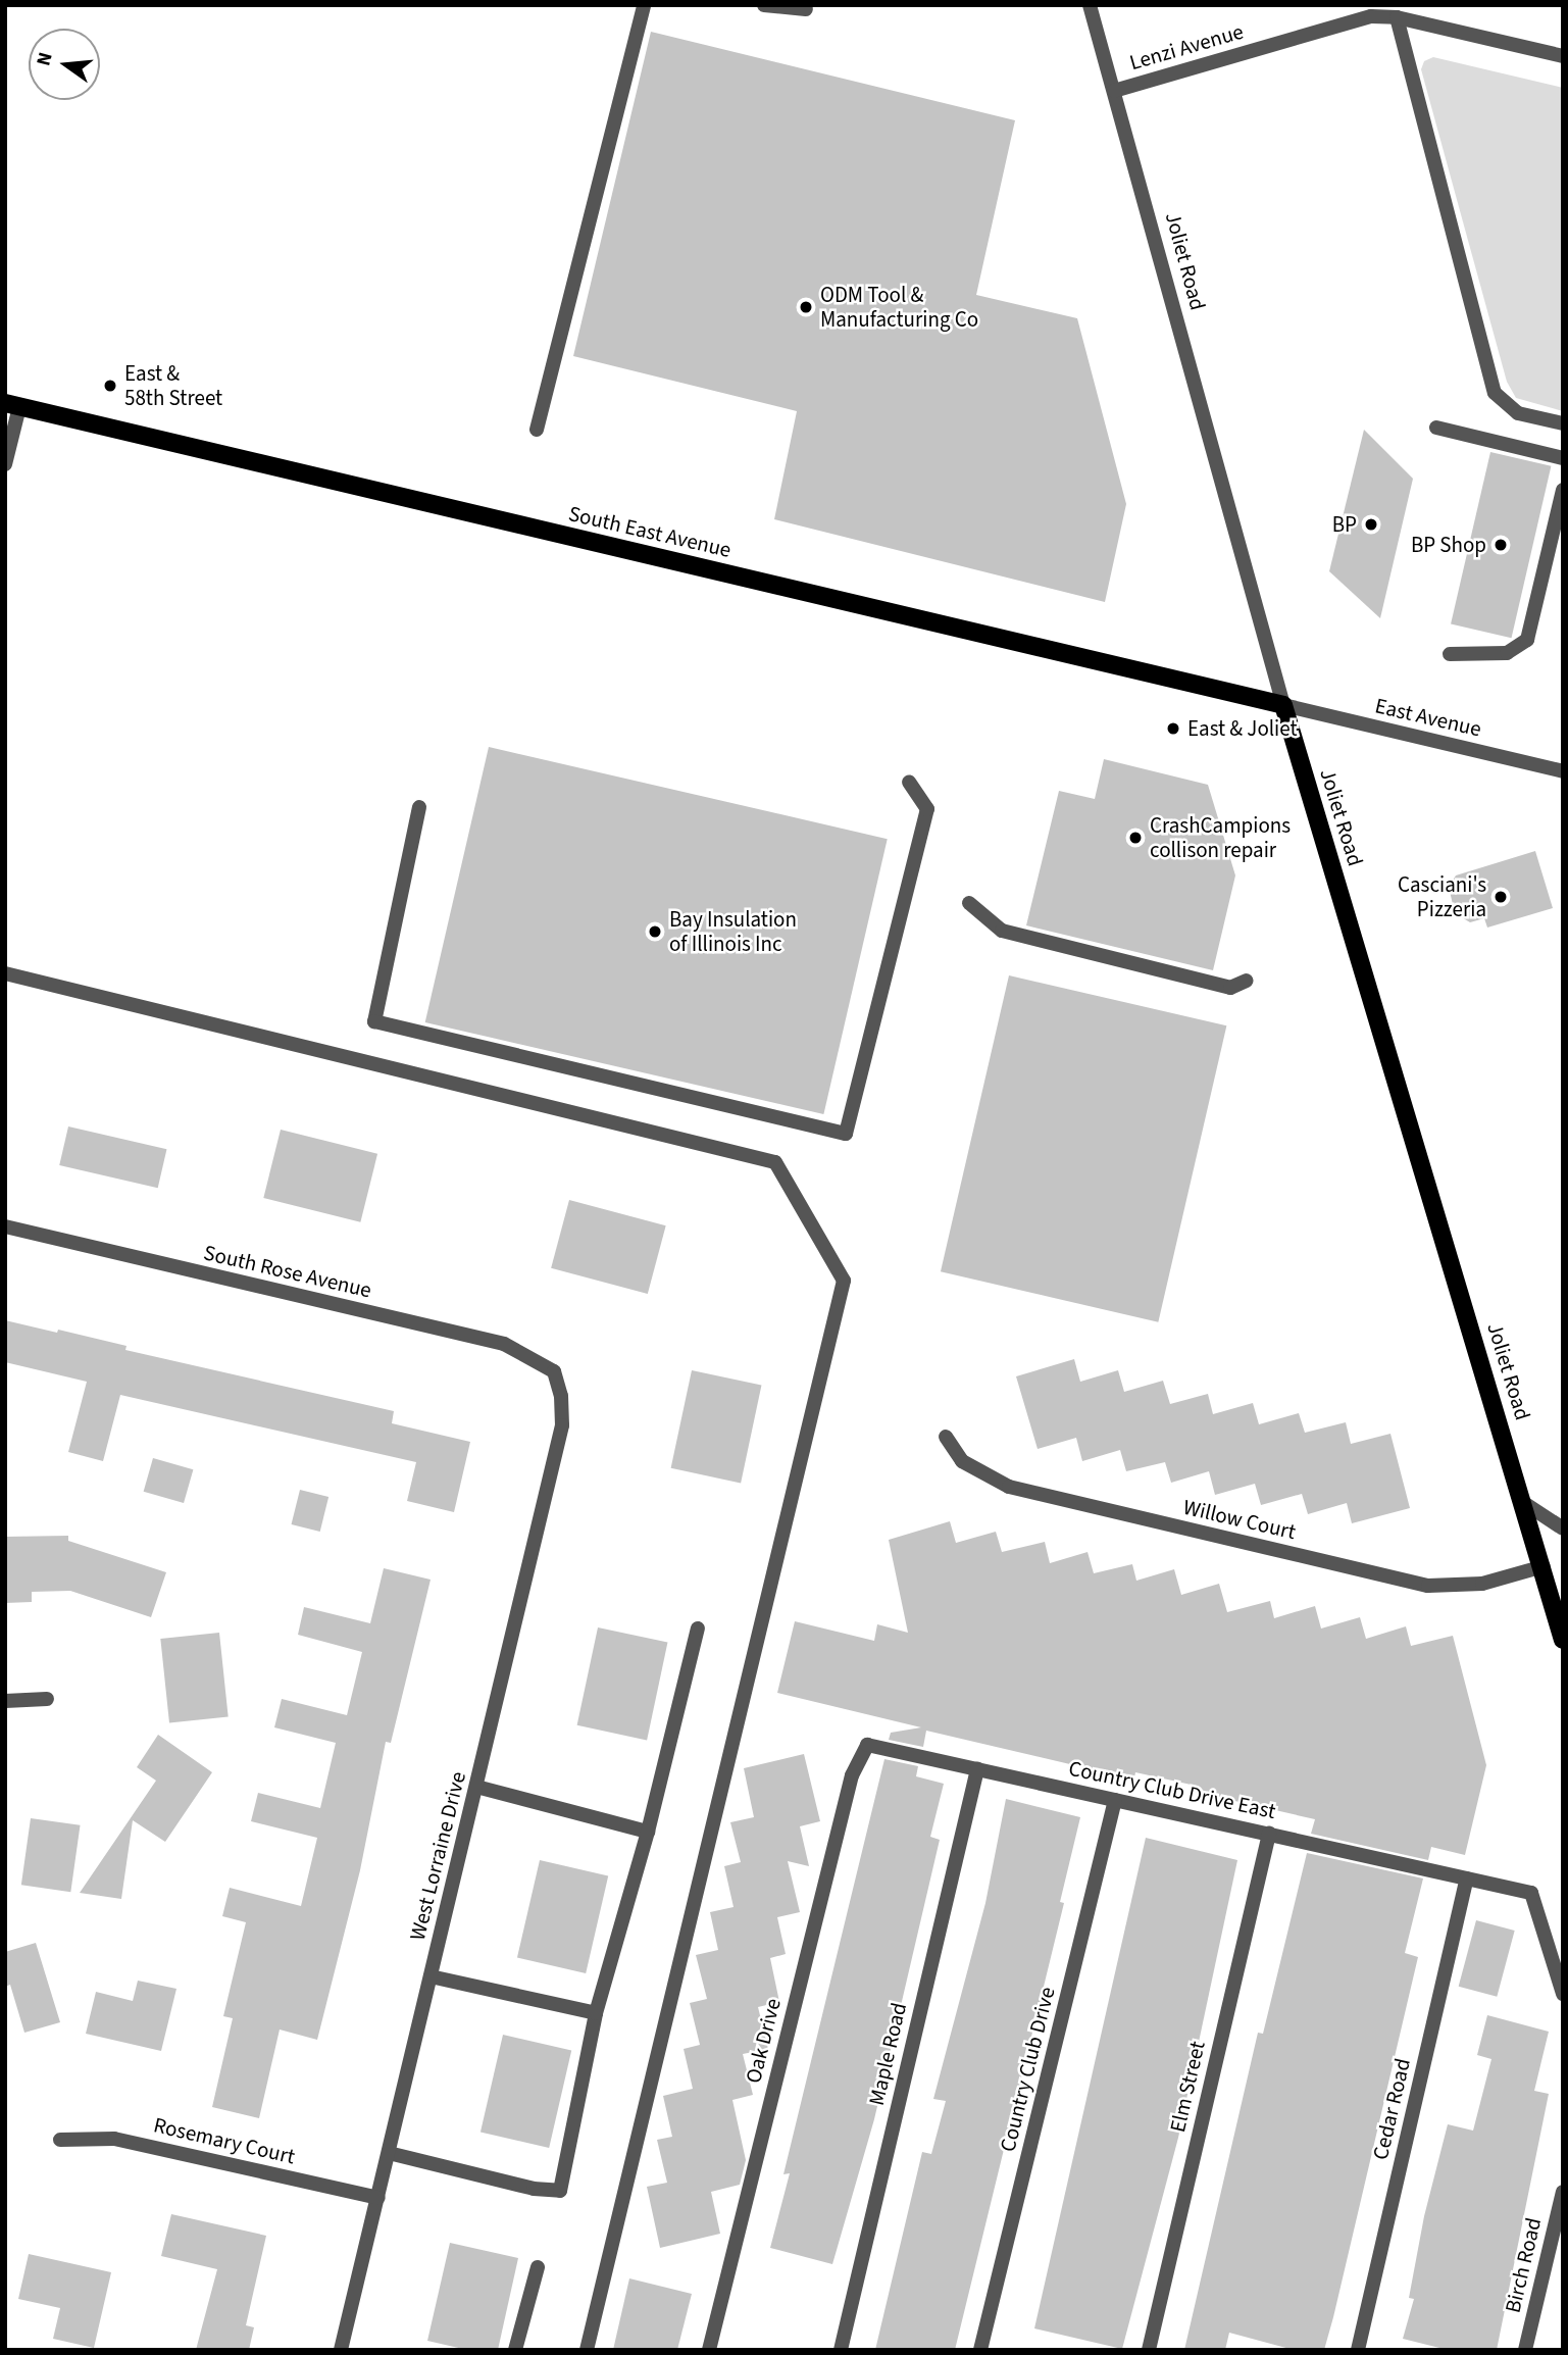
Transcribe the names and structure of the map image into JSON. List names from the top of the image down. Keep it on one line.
{"streets":{"main road":["Joliet Road","South East Avenue"],"street":["Lenzi Avenue","East Avenue","South Rose Avenue","Willow Court","Country Club Drive East","West Lorraine Drive","Oak Drive","Maple Road","Country Club Drive","Elm Street","Cedar Road","Rosemary Court","Birch Road"]},"crossings":[["Lenzi Avenue","Joliet Road"],["Joliet Road","South East Avenue"],["Joliet Road","East Avenue"],["Joliet Road","Willow Court"],["South East Avenue","East Avenue"],["South Rose Avenue","West Lorraine Drive"],["Country Club Drive East","Oak Drive"],["Country Club Drive East","Maple Road"],["Country Club Drive East","Country Club Drive"],["Country Club Drive East","Elm Street"],["Country Club Drive East","Cedar Road"],["West Lorraine Drive","Rosemary Court"]],"places":["ODM Tool & Manufacturing Co","East & 58th Street","BP","BP Shop","East & Joliet","CrashCampions collison repair","Casciani's Pizzeria","Bay Insulation of Illinois Inc"],"north":"left"}
